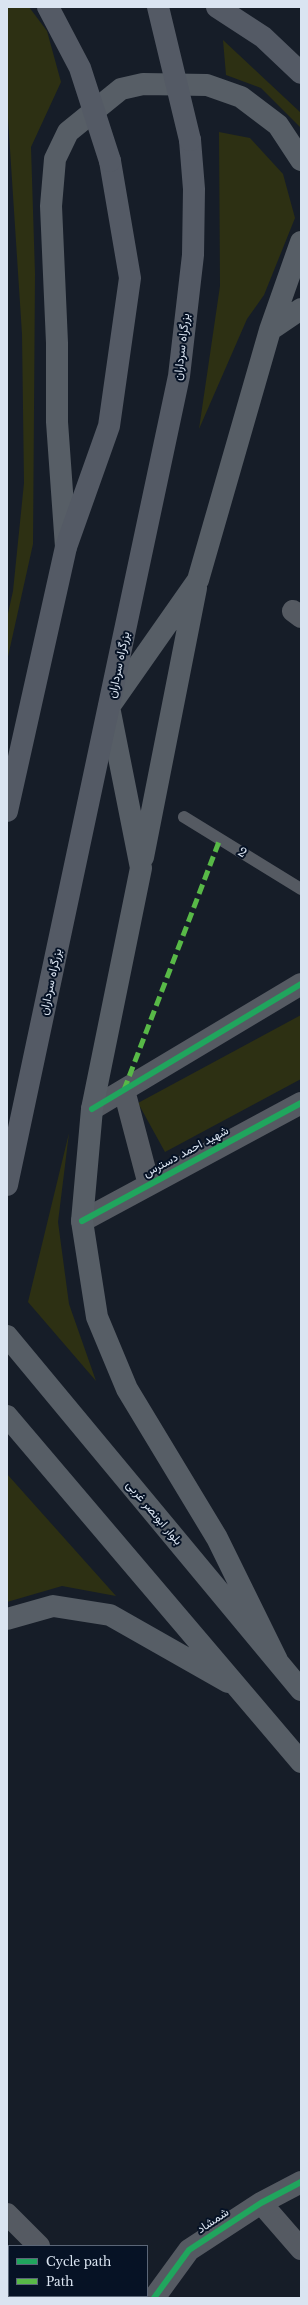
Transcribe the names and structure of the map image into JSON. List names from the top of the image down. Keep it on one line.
{"streets":{"highway":["بزرگراه سرداران"],"main road":["بلوار ابونصر غربی"],"street":["شهید احمد دسترس","شمشاد"],"lane":["2"]},"legend":["Cycle path","Path"]}
